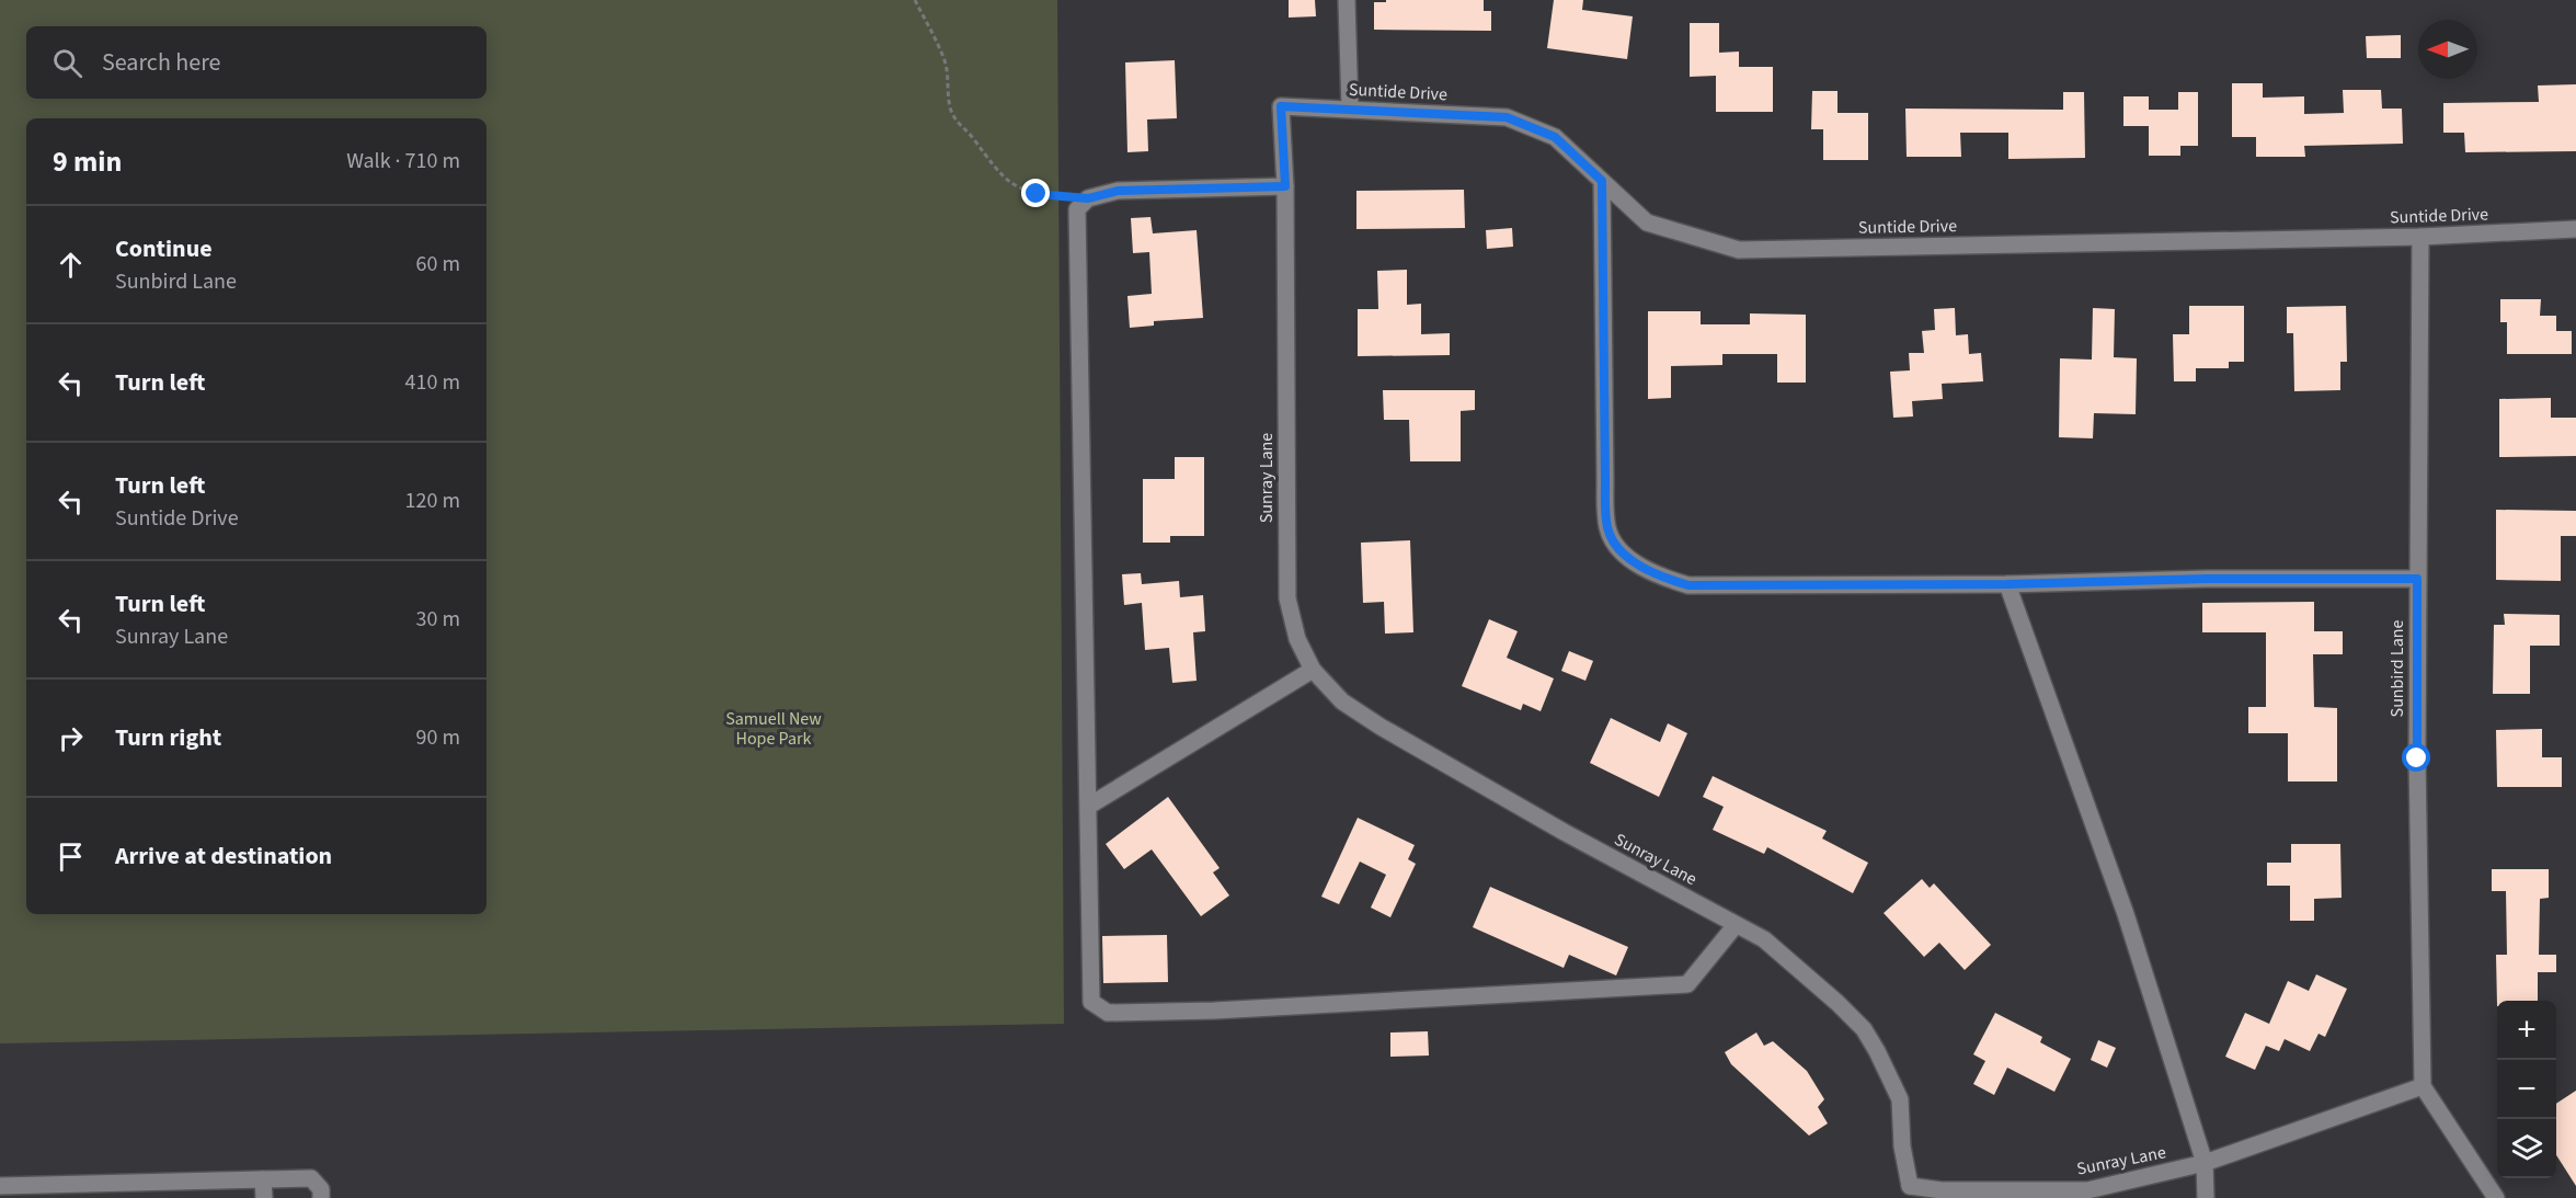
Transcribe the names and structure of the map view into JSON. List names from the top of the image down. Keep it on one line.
{"streets":{"street":["Suntide Drive","Sunray Lane","Sunbird Lane"]},"crossings":[["Suntide Drive","Sunray Lane"],["Suntide Drive","Sunbird Lane"],["Sunray Lane","Sunbird Lane"]],"parks":["Samuell New Hope Park"],"north":"left","page":{"search":"Search here","heading":["9 min","Walk · 710 m"],"list":[["Continue","Sunbird Lane","60 m"],["Turn left","410 m"],["Turn left","Suntide Drive","120 m"],["Turn left","Sunray Lane","30 m"],["Turn right","90 m"],"Arrive at destination"],"map_buttons":["+","−"]}}
